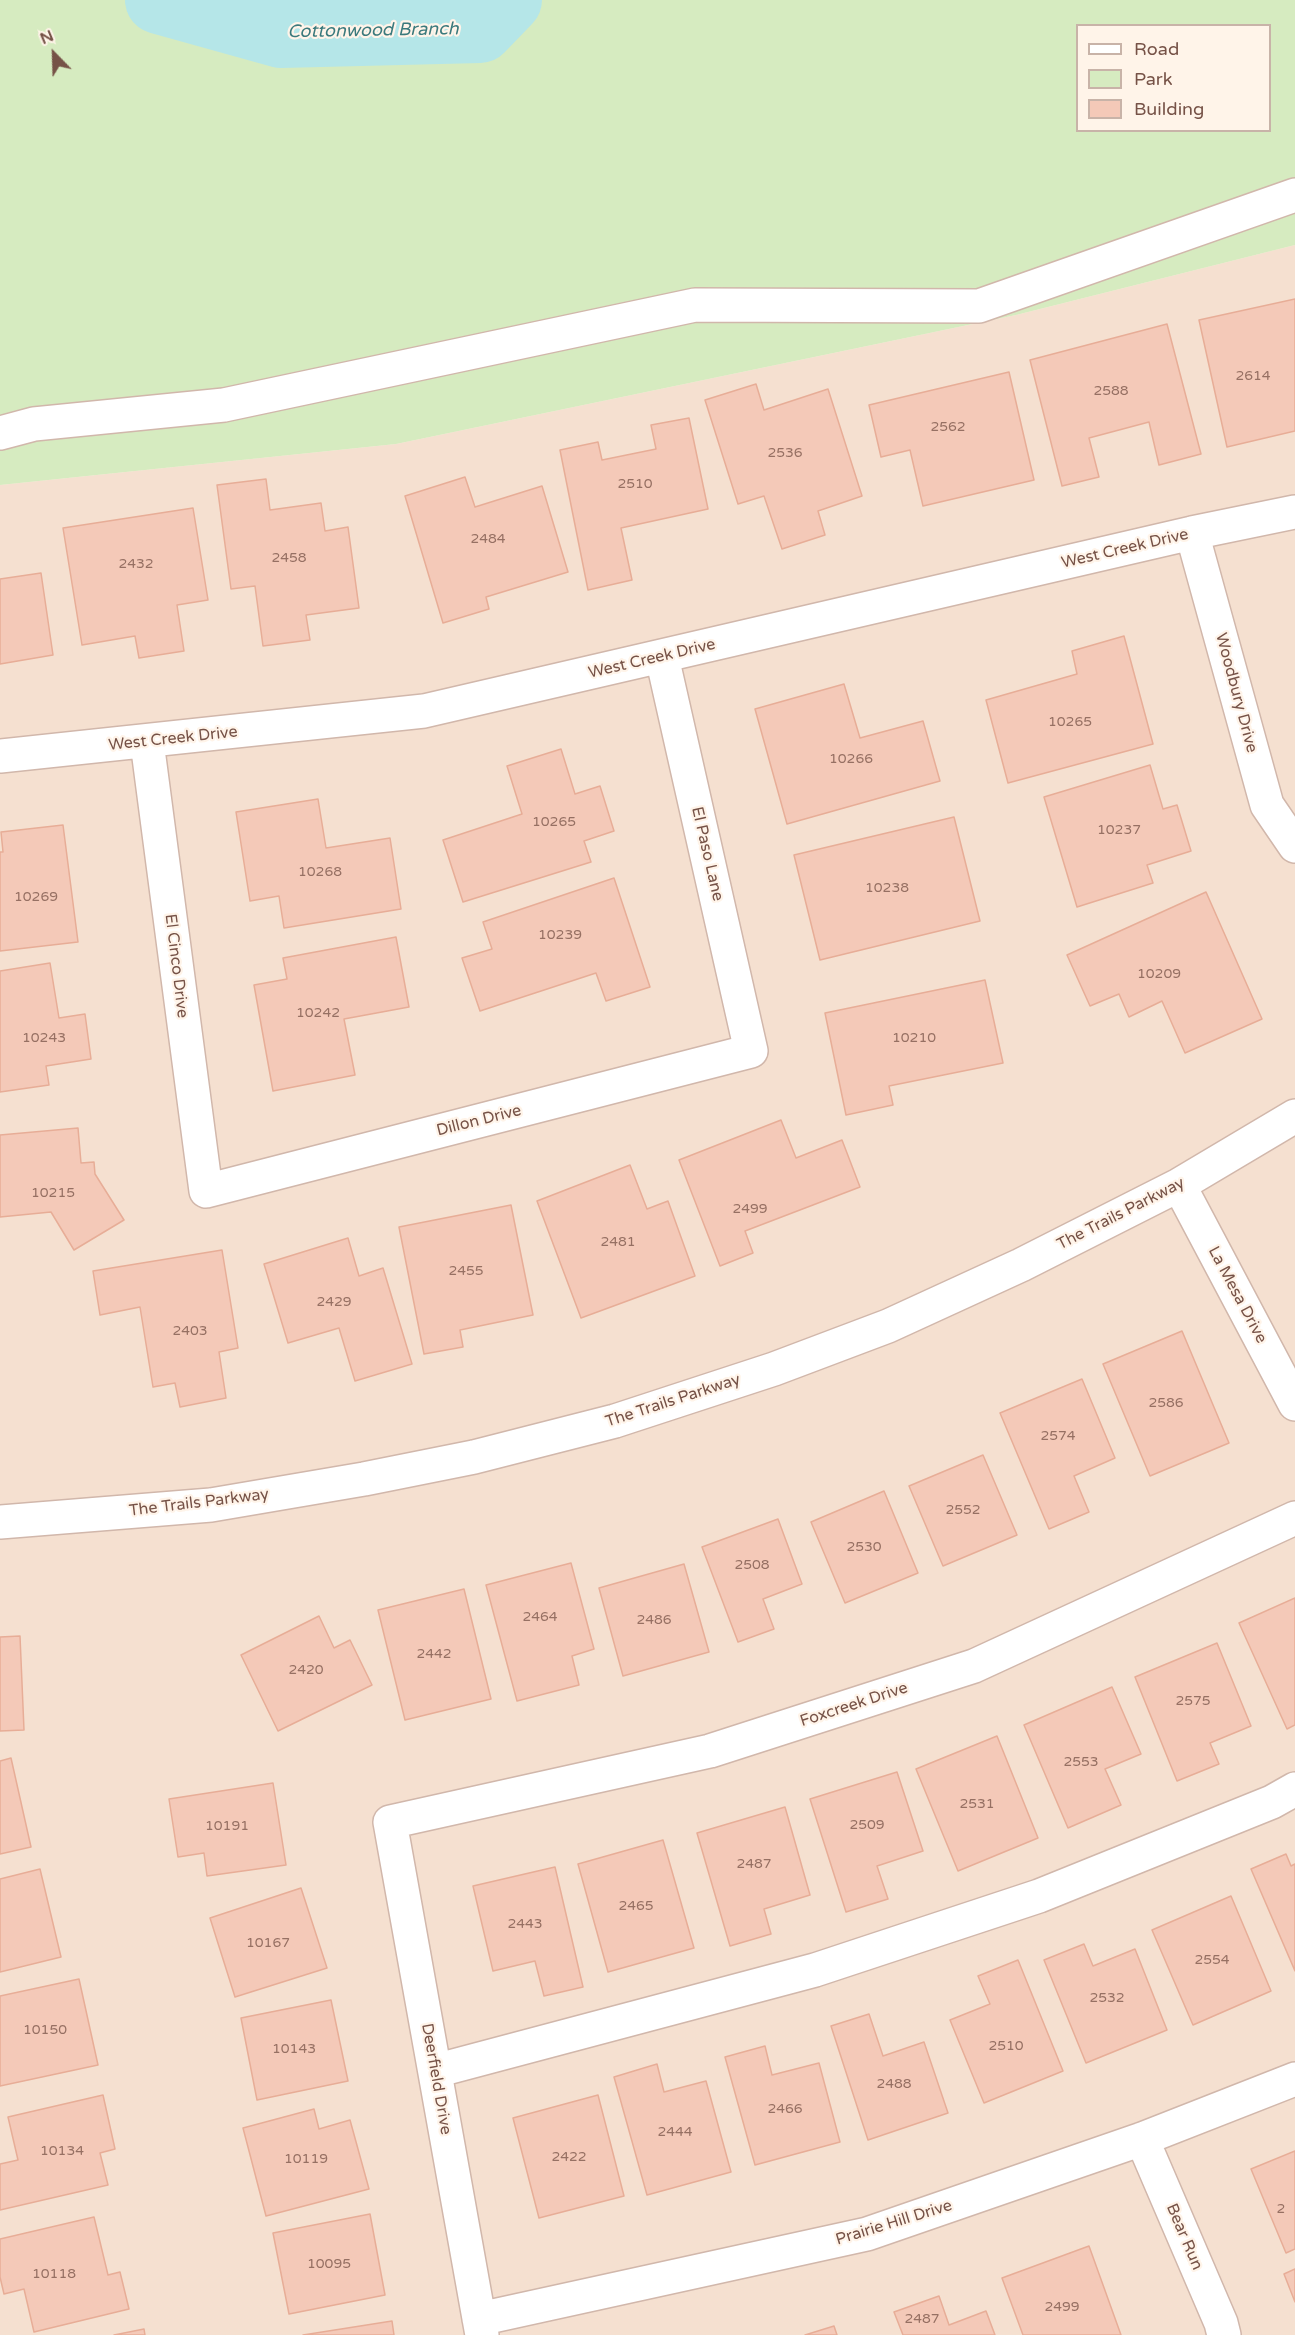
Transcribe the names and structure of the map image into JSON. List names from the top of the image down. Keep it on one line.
{"streets":{"street":["West Creek Drive","Woodbury Drive","El Paso Lane","El Cinco Drive","Dillon Drive","The Trails Parkway","La Mesa Drive","Foxcreek Drive","Deerfield Drive","Prairie Hill Drive","Bear Run"]},"crossings":[["West Creek Drive","Woodbury Drive"],["West Creek Drive","El Paso Lane"],["West Creek Drive","El Cinco Drive"],["El Paso Lane","Dillon Drive"],["El Cinco Drive","Dillon Drive"],["The Trails Parkway","La Mesa Drive"],["Foxcreek Drive","Deerfield Drive"],["Deerfield Drive","Prairie Hill Drive"],["Prairie Hill Drive","Bear Run"]],"water":["Cottonwood Branch"],"house_numbers":["2614","2588","2562","2536","2510","2484","2458","2432","10265","10266","10265","10237","10268","10238","10269","10239","10209","10242","10243","10210","10215","2499","2481","2455","2429","2403","2586","2574","2552","2530","2508","2464","2486","2442","2420","2575","2553","2531","2509","10191","2487","2465","2443","10167","2554","2532","10150","2510","10143","2488","2466","2444","10134","2422","10119","2","10095","10118","2499","2487"],"legend":["Road","Park","Building"],"north":"top left"}
